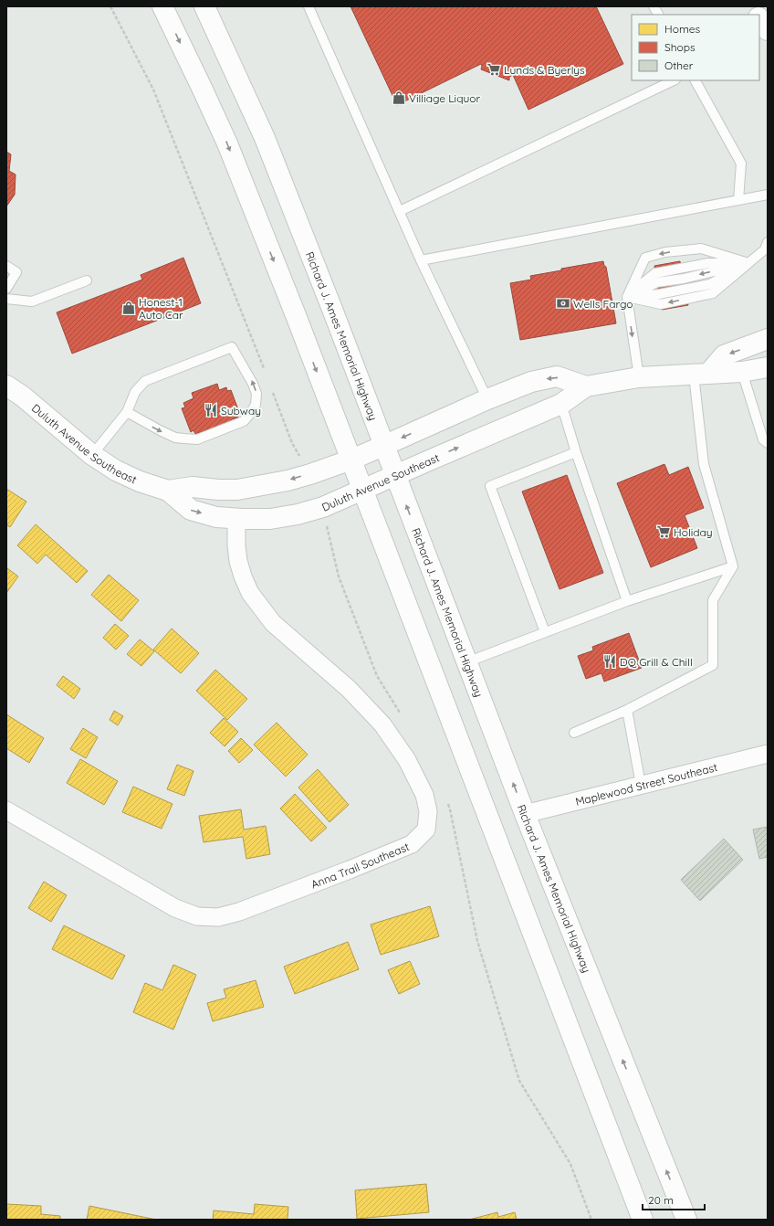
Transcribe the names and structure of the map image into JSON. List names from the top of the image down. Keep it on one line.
{"streets":{"main road":["Richard J. Ames Memorial Highway","Duluth Avenue Southeast"],"street":["Maplewood Street Southeast","Anna Trail Southeast"]},"crossings":[["Richard J. Ames Memorial Highway","Duluth Avenue Southeast"],["Richard J. Ames Memorial Highway","Maplewood Street Southeast"],["Duluth Avenue Southeast","Anna Trail Southeast"]],"places":{"supermarket":["Lunds & Byerlys","Holiday"],"shop":["Villiage Liquor","Honest-1 Auto Car"],"bank":["Wells Fargo"],"restaurant":["Subway","DQ Grill & Chill"]},"legend":["Homes","Shops","Other"],"scale_bar":"20 m"}
